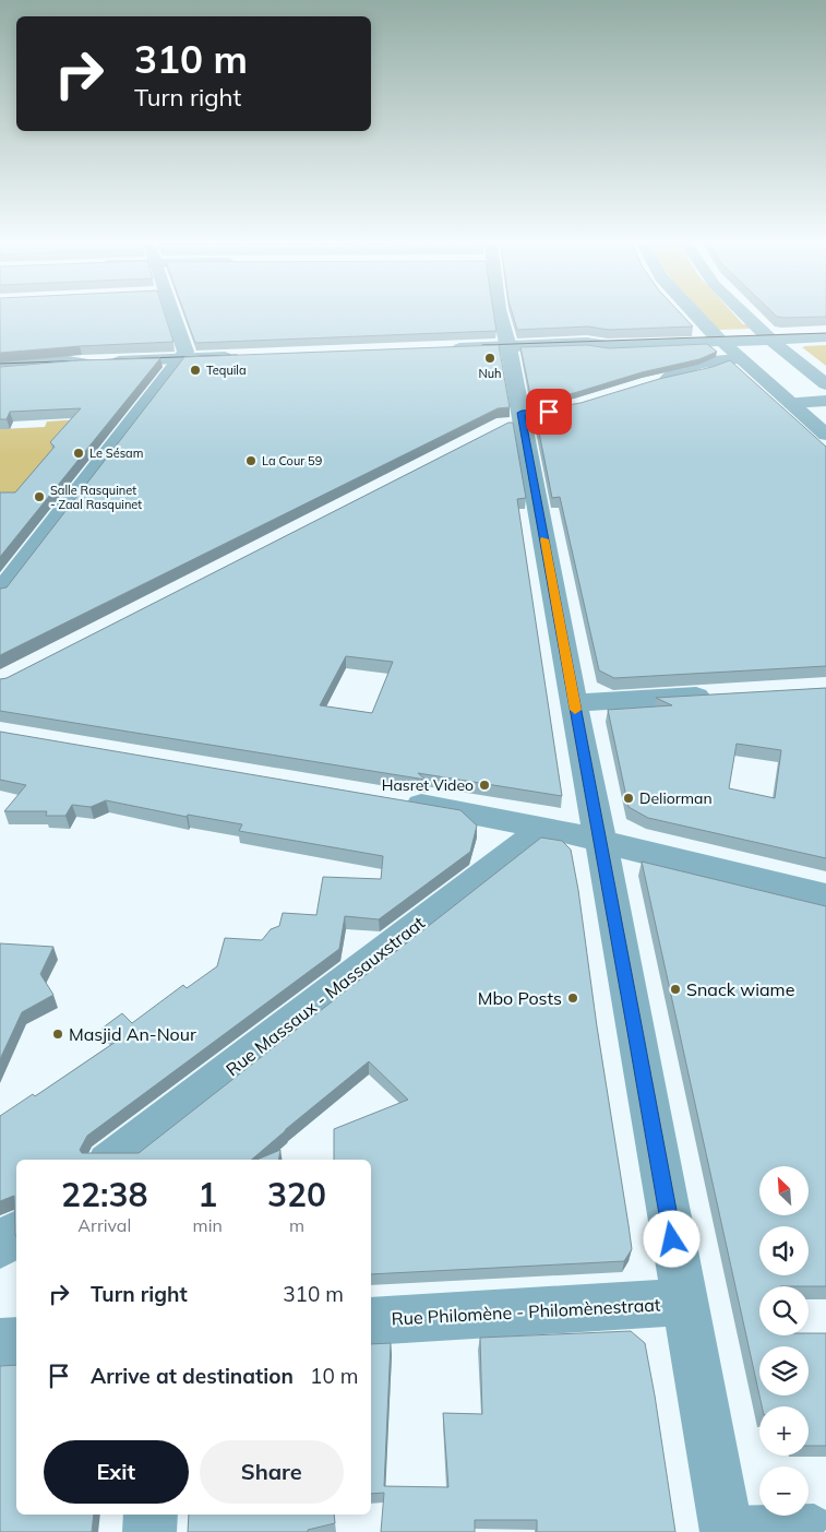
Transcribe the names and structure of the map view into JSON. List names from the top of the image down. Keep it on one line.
{"streets":{"street":["Rue Massaux - Massauxstraat","Rue Philomène - Philomènestraat"]},"places":["Nuh","Tequila","Le Sésam","La Cour 59","Salle Rasquinet - Zaal Rasquinet","Hasret Video","Deliorman","Snack wiame","Mbo Posts","Masjid An-Nour"],"north":"top left","page":{"turn":["310 m","Turn right"],"eta":["22:38","Arrival","1","min","320","m"],"map_buttons":["+","−"],"list":[{"name":"Turn right","value":"310 m"},{"name":"Arrive at destination","value":"10 m"}],"buttons":["Exit","Share"]}}
